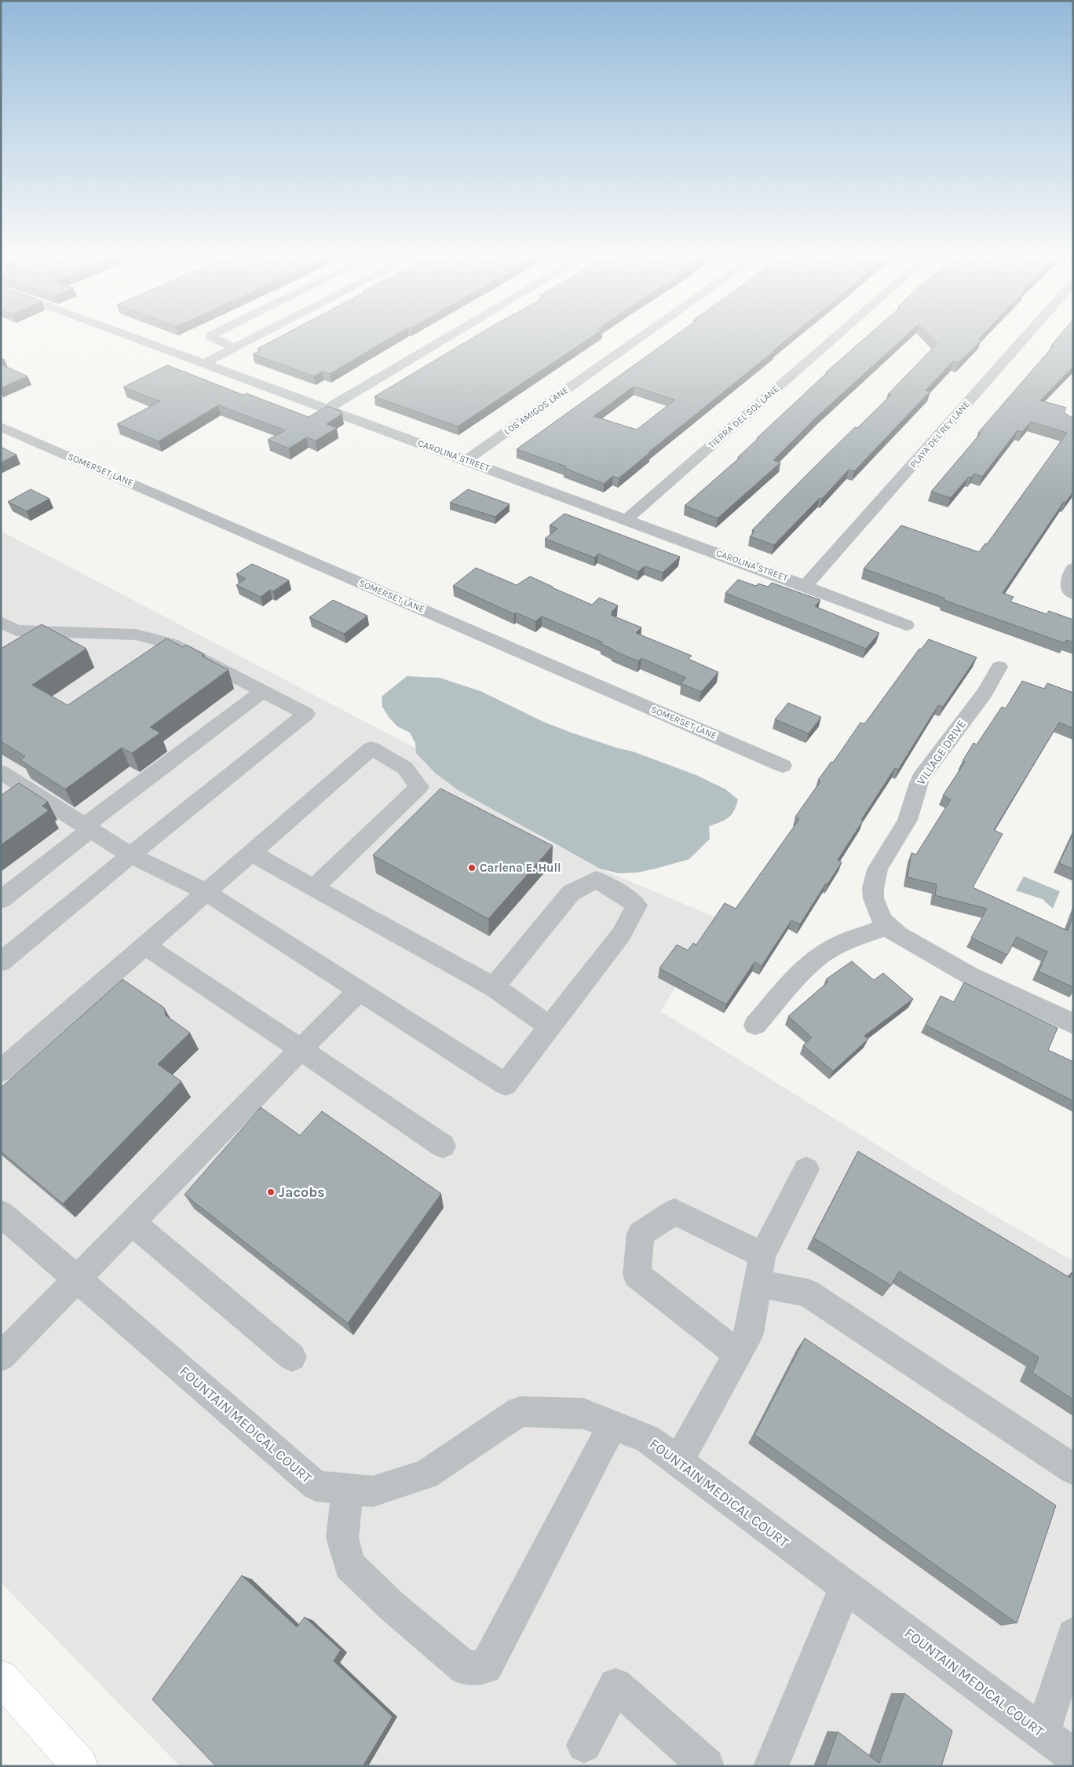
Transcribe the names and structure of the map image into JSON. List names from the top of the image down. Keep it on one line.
{"streets":{"street":["LOS AMIGOS LANE","TIERRA DEL SOL LANE","PLAYA DEL REY LANE","CAROLINA STREET","SOMERSET LANE","VILLAGE DRIVE","FOUNTAIN MEDICAL COURT"]},"crossings":[["LOS AMIGOS LANE","CAROLINA STREET"],["TIERRA DEL SOL LANE","CAROLINA STREET"],["PLAYA DEL REY LANE","CAROLINA STREET"]],"places":["Carlena E. Hull","Jacobs"]}
